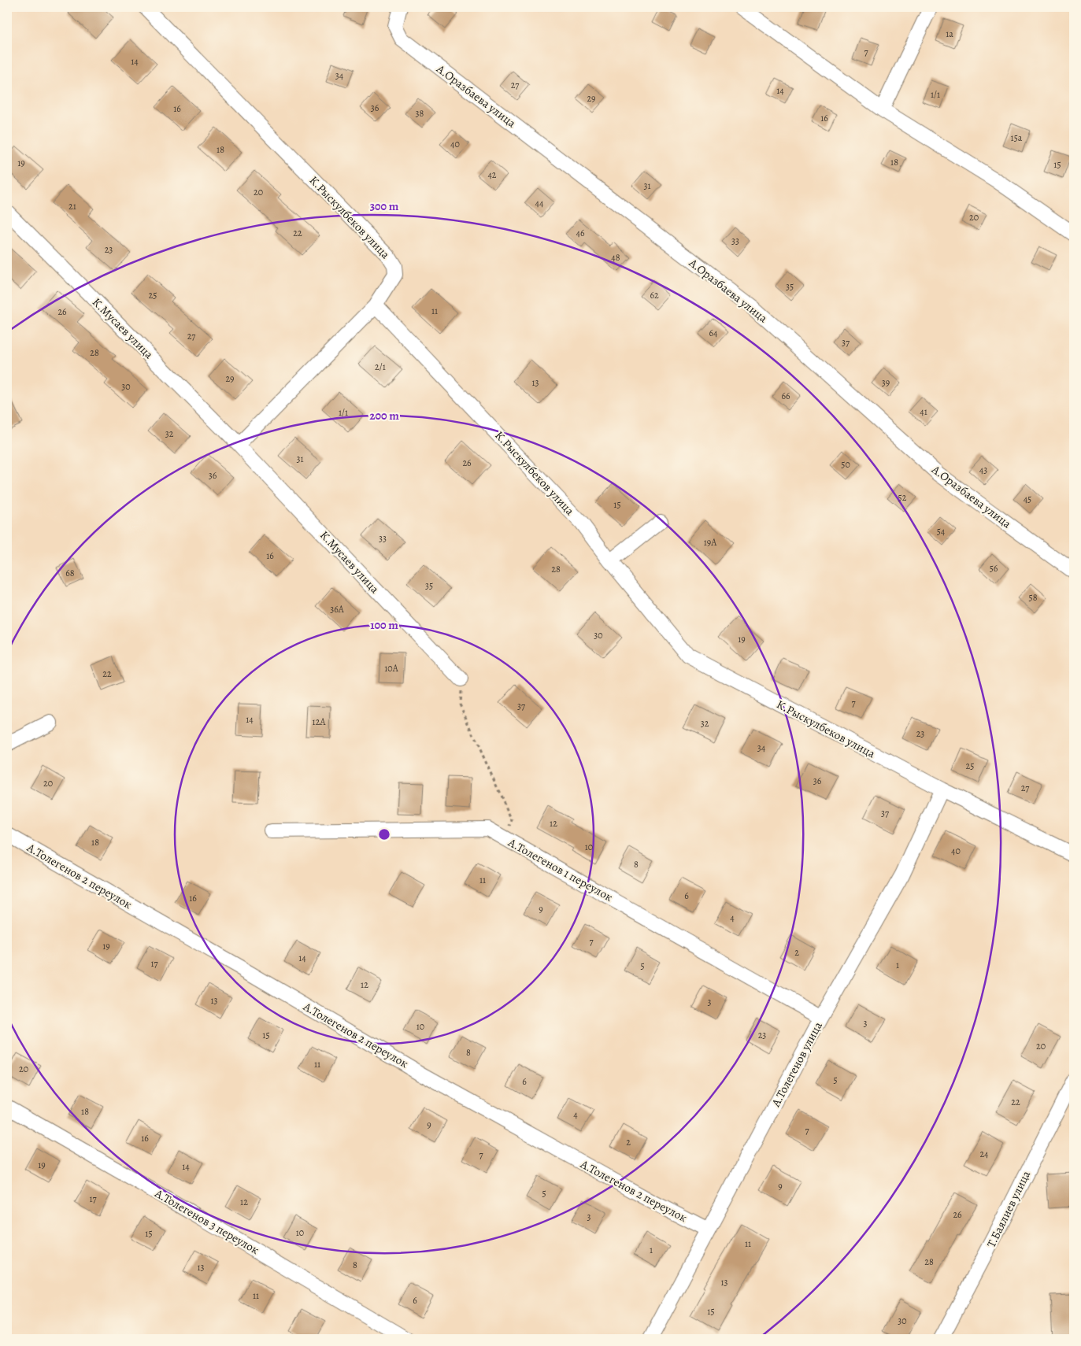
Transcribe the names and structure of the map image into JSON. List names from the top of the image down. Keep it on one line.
{"streets":{"street":["А.Оразбаева улица","К.Рыскулбеков улица","К.Мусаев улица","А.Толегенов 1 переулок","А.Толегенов 2 переулок","А.Толегенов улица","Т.Баялиев улица","А.Толегенов 3 переулок"]},"crossings":[["К.Рыскулбеков улица","А.Толегенов улица"],["А.Толегенов 1 переулок","А.Толегенов улица"],["А.Толегенов 2 переулок","А.Толегенов улица"]],"house_numbers":["1а","7","14","34","27","14","1/1","29","36","16","38","16","15а","40","18","18","19","15","42","31","20","44","21","20","22","46","33","23","48","35","25","62","11","26","64","27","37","28","2/1","29","13","39","30","66","41","1/1","32","31","26","50","43","36","52","45","15","54","33","19А","16","56","28","68","35","58","36А","30","19","10А","22","7","37","14","12А","32","23","34","25","36","20","27","37","12","18","10","40","8","11","6","16","9","4","7","19","2","14","17","1","5","12","13","3","3","10","15","23","20","8","11","20","5","6","22","18","4","9","7","16","2","24","7","19","14","9","5","17","12","26","3","10","15","11","1","28","8","13","13","11","6","15","30"],"rings":["300 m","200 m","100 m"]}
